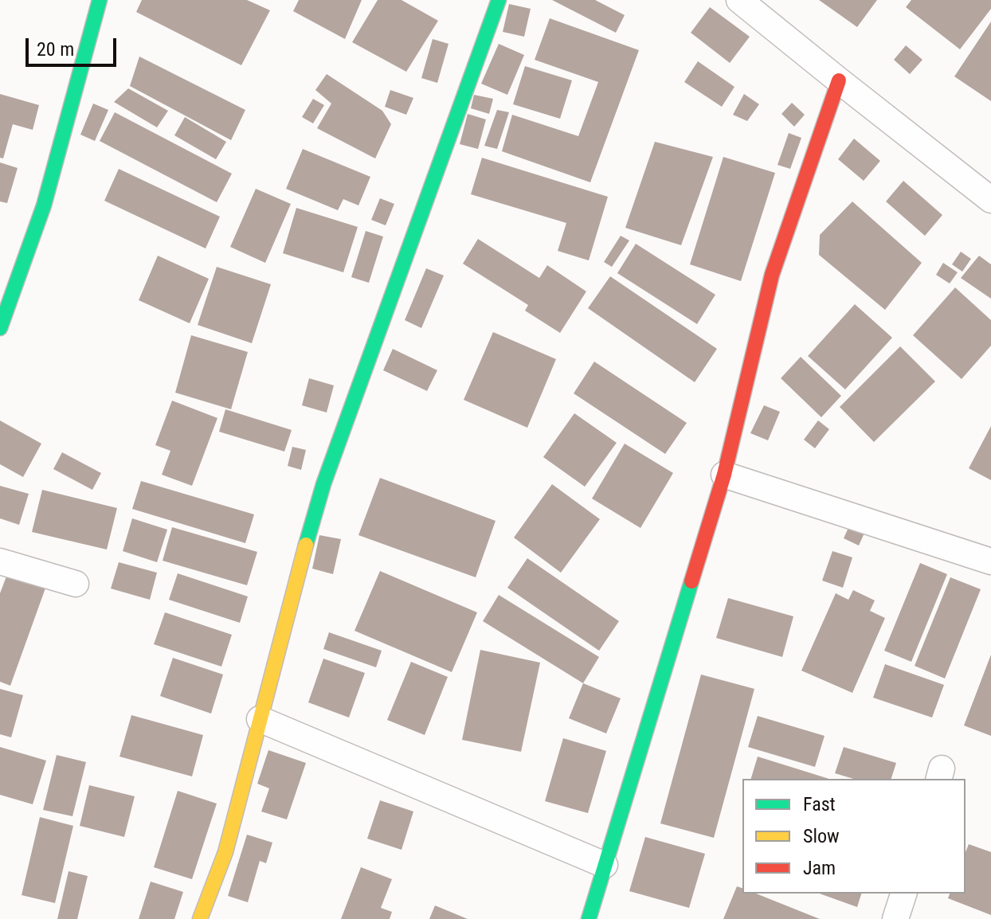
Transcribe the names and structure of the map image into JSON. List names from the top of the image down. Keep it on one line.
{"legend":["Fast","Slow","Jam"],"scale_bar":"20 m"}
